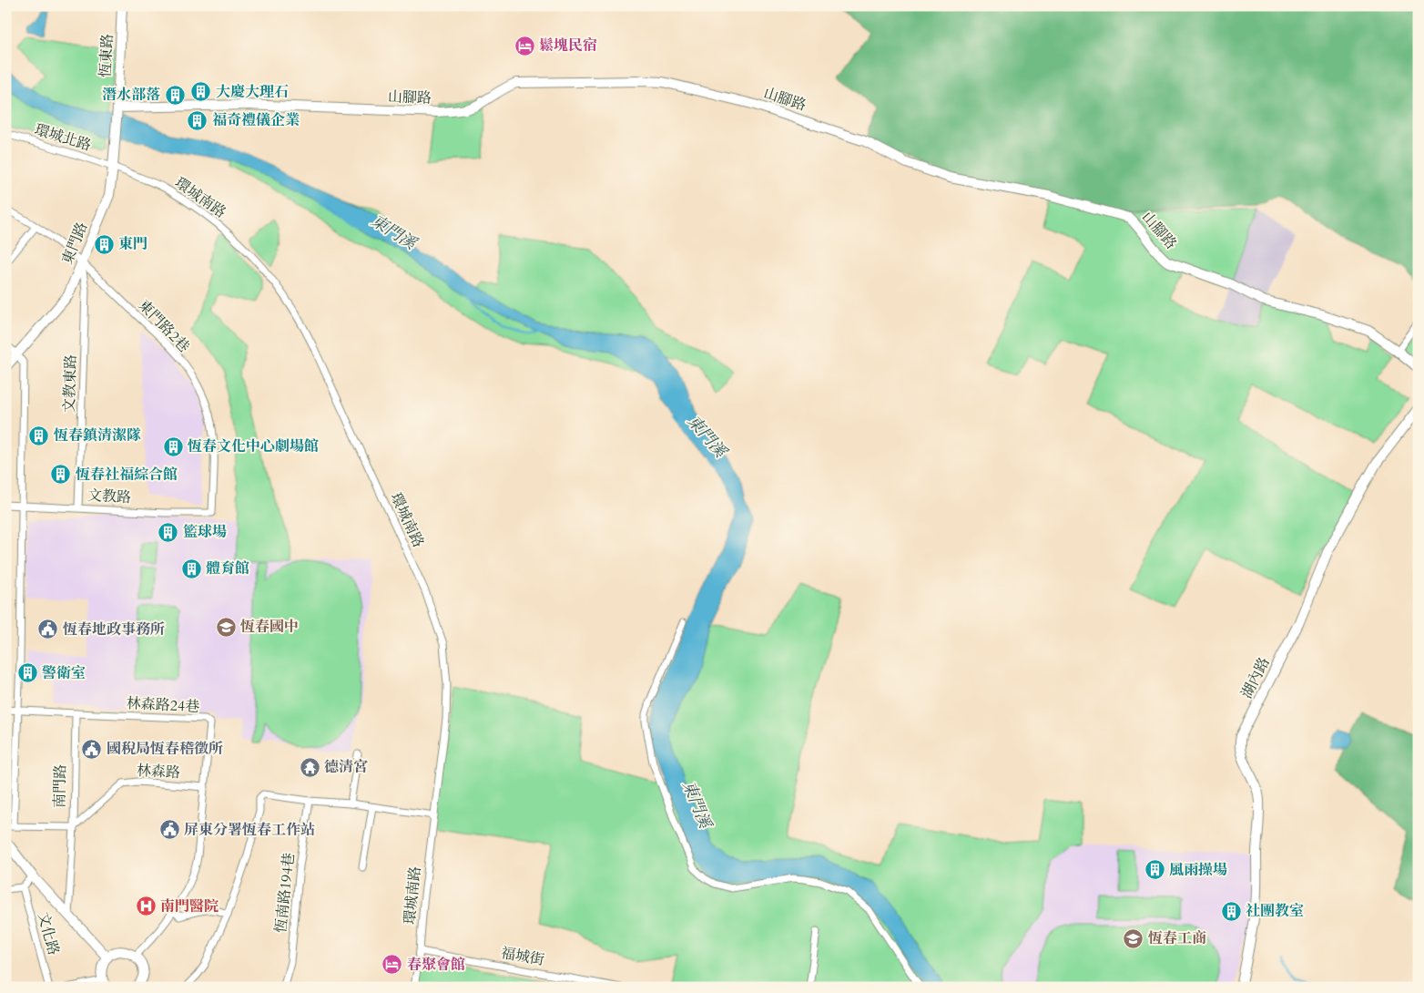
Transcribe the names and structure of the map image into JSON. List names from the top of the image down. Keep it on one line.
{"streets":{"street":["恆東路","山腳路","環城北路","環城南路","東門路","東門路2巷","文教東路","文教路","湖內路","林森路24巷","林森路","南門路","恆南路194巷","文化路","福城街"]},"crossings":[["恆東路","山腳路"],["恆東路","東門路"],["山腳路","東門路"],["環城北路","環城南路"],["環城北路","東門路"],["環城南路","東門路"],["環城南路","福城街"],["東門路","東門路2巷"],["東門路","文教東路"],["東門路2巷","文教東路"],["東門路2巷","文教路"],["文教東路","文教路"],["林森路24巷","林森路"],["林森路24巷","南門路"],["林森路","南門路"]],"water":["東門溪"],"places":{"hotel":["鬆塊民宿","春聚會館"],"building":["大慶大理石","潛水部落","福奇禮儀企業","東門","恆春鎮清潔隊","恆春文化中心劇場館","恆春社福綜合館","籃球場","體育館","警衛室","風雨操場","社團教室"],"school or university":["恆春國中","恆春工商"],"public building":["恆春地政事務所","國稅局恆春稽徵所","屏東分署恆春工作站"],"temple":["德清宮"],"hospital":["南門醫院"]}}
